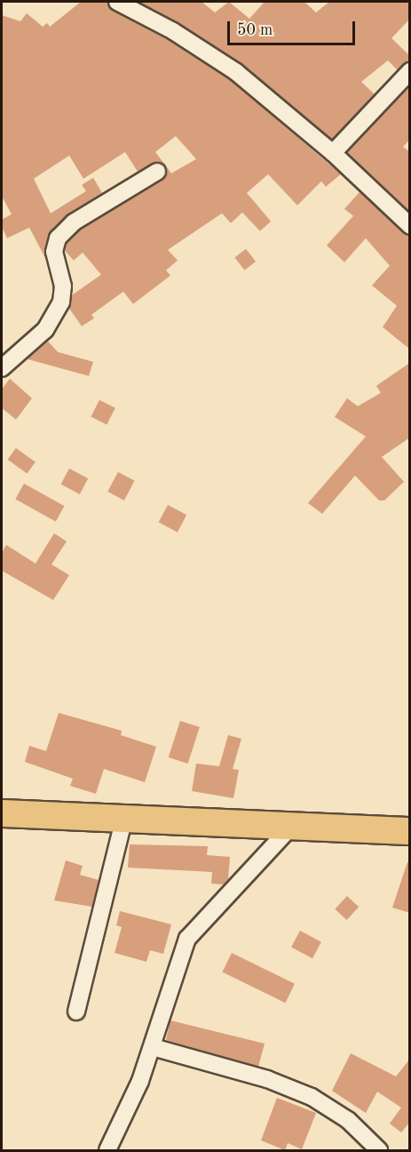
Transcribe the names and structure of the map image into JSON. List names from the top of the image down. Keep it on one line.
{"scale_bar":"50 m"}
